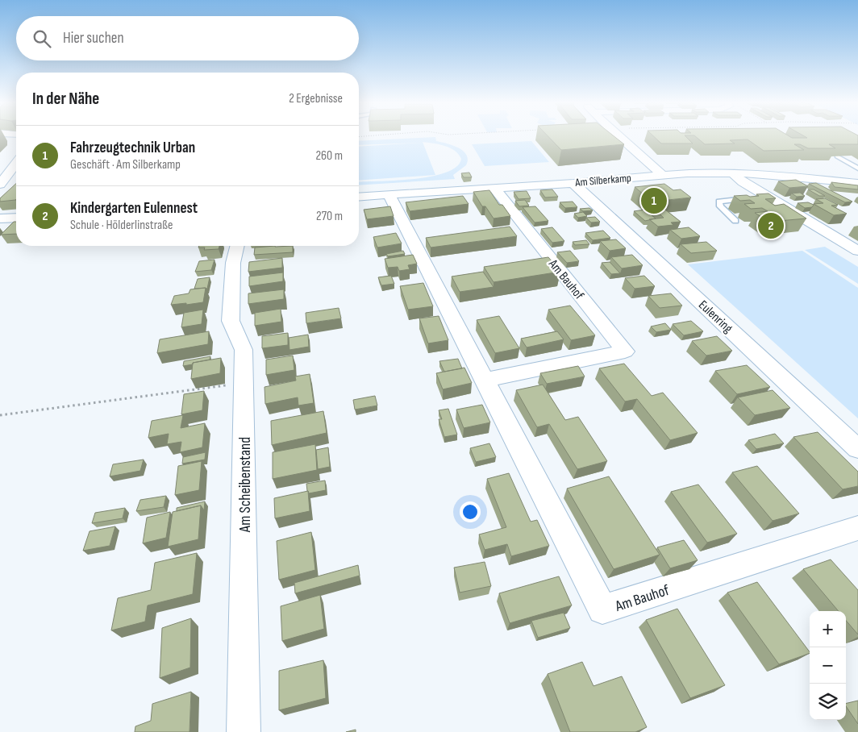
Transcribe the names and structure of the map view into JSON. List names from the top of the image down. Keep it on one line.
{"streets":{"street":["Am Silberkamp","Am Bauhof","Eulenring","Am Scheibenstand"]},"crossings":[["Am Silberkamp","Am Bauhof"],["Am Silberkamp","Eulenring"]],"page":{"search":"Hier suchen","heading":["In der Nähe","2 Ergebnisse"],"list":[{"mark":"1","name":"Fahrzeugtechnik Urban","note":"Geschäft · Am Silberkamp","value":"260 m"},{"mark":"2","name":"Kindergarten Eulennest","note":"Schule · Hölderlinstraße","value":"270 m"}],"pins":["1","2"],"map_buttons":["+","−"]}}
